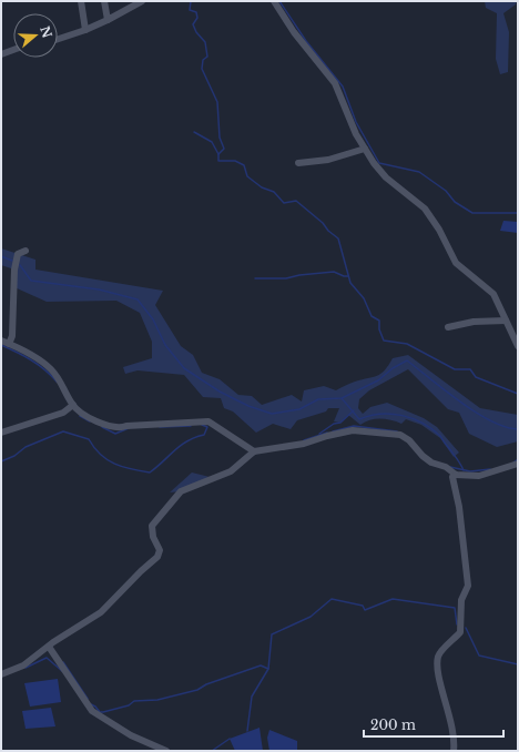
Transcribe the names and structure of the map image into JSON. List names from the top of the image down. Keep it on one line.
{"scale_bar":"200 m","north":"right"}
